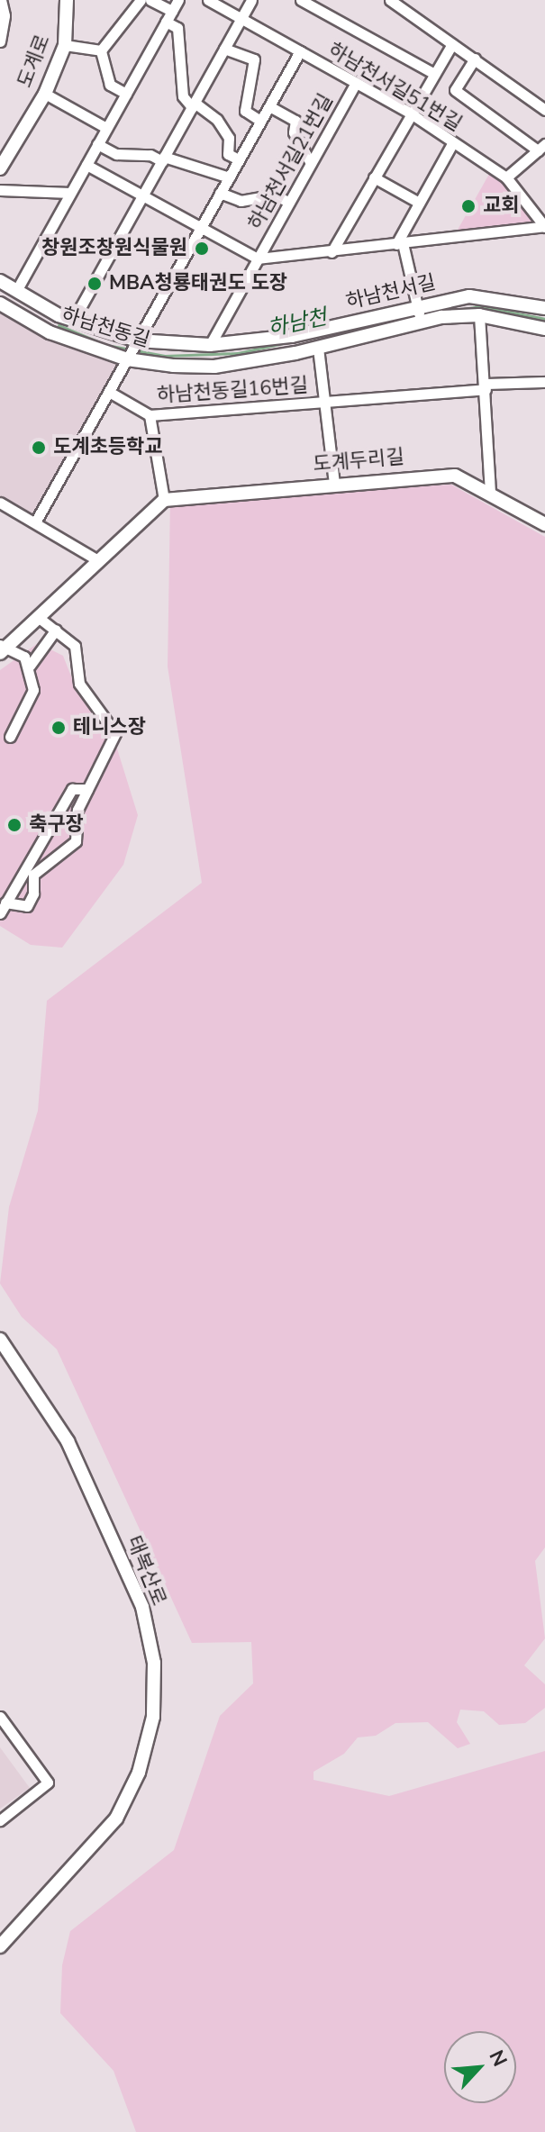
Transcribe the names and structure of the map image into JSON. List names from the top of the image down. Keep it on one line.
{"streets":{"street":["도계로","하남천서길51번길","하남천서길21번길","하남천서길","하남천동길","하남천동길16번길","도계두리길","태복산로"]},"crossings":[["하남천서길51번길","하남천서길21번길"],["하남천서길21번길","하남천서길"],["하남천서길","하남천동길"]],"water":["하남천"],"places":["교회","창원조창원식물원","MBA청룡태권도 도장","도계초등학교","테니스장","축구장"],"north":"top right"}
